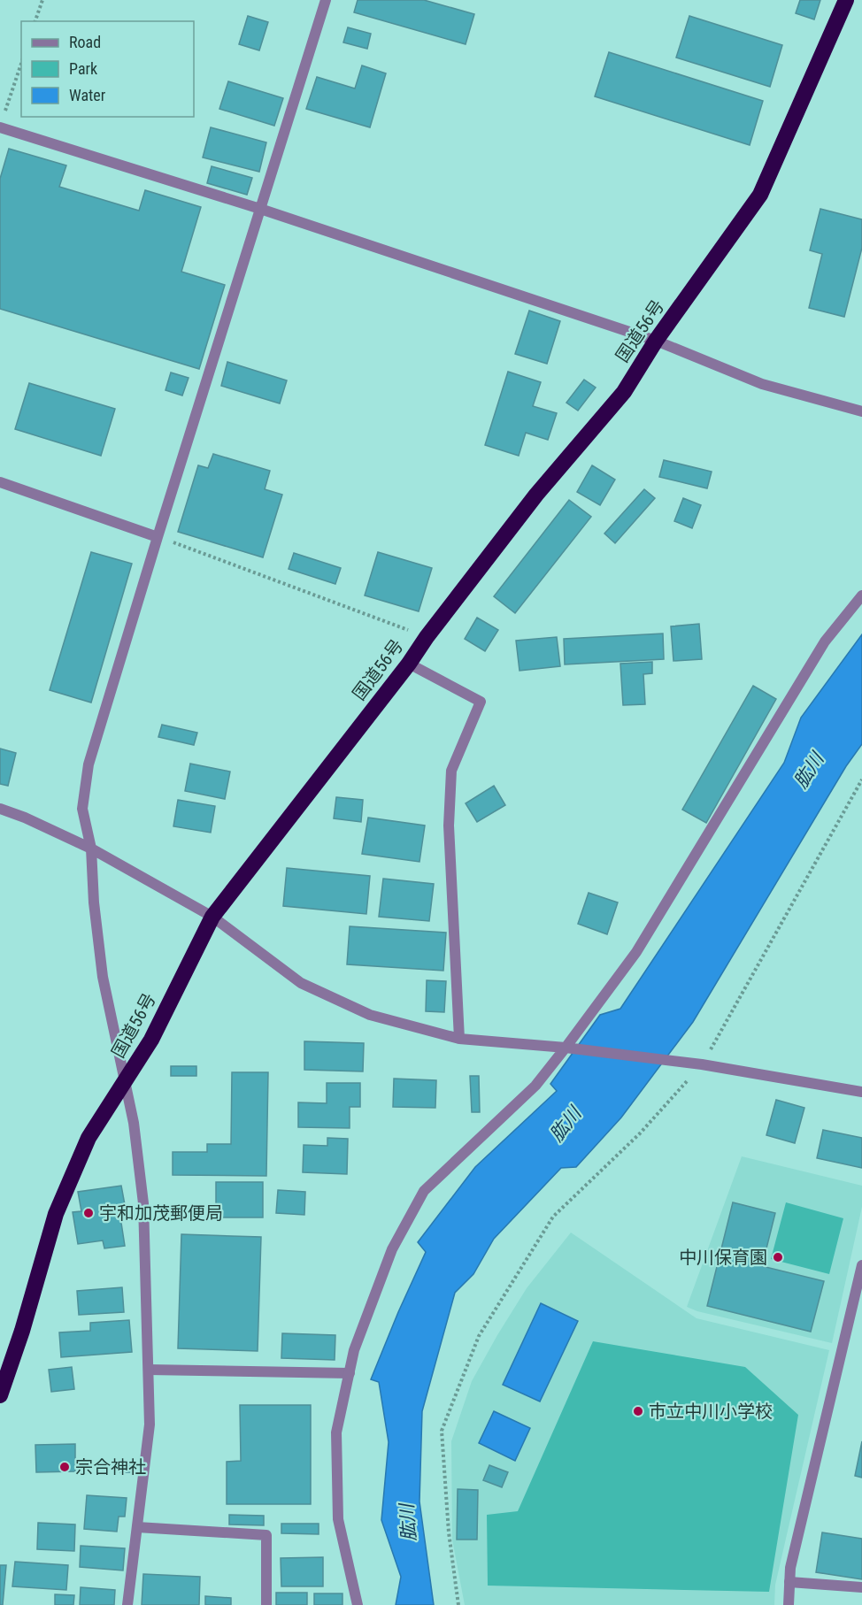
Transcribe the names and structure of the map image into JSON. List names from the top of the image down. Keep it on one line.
{"streets":{"highway":["国道56号"]},"water":["肱川"],"places":["宇和加茂郵便局","中川保育園","市立中川小学校","宗合神社"],"legend":["Road","Park","Water"]}
